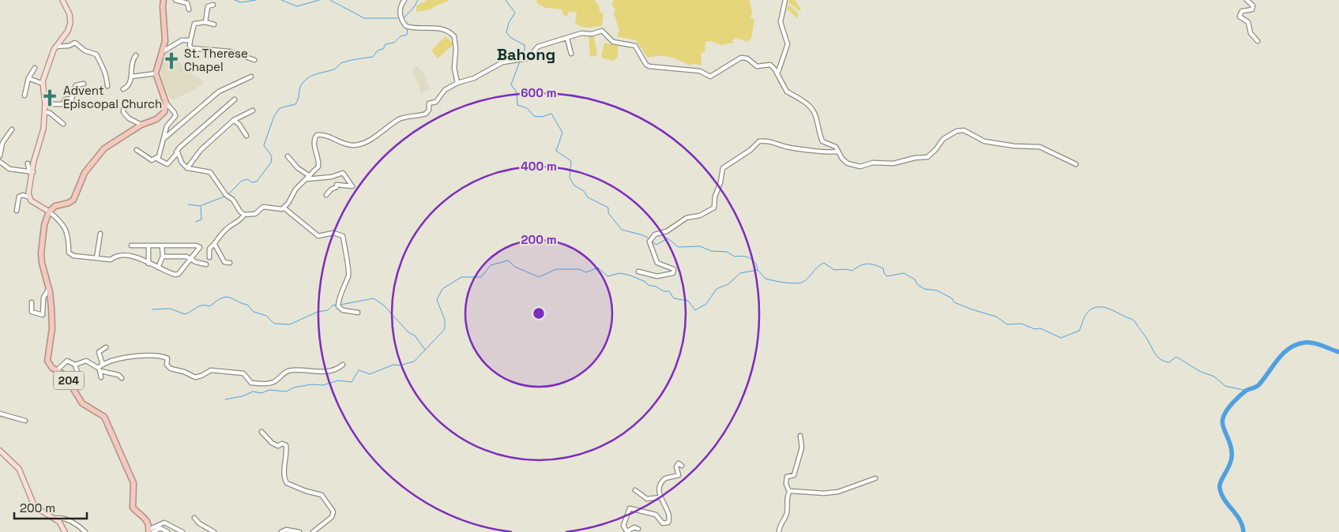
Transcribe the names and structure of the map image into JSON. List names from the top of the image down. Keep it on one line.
{"streets":{"highway":["204"]},"districts":["Bahong"],"places":{"church":["St. Therese Chapel","Advent Episcopal Church"]},"scale_bar":"200 m","rings":["600 m","400 m","200 m"]}
